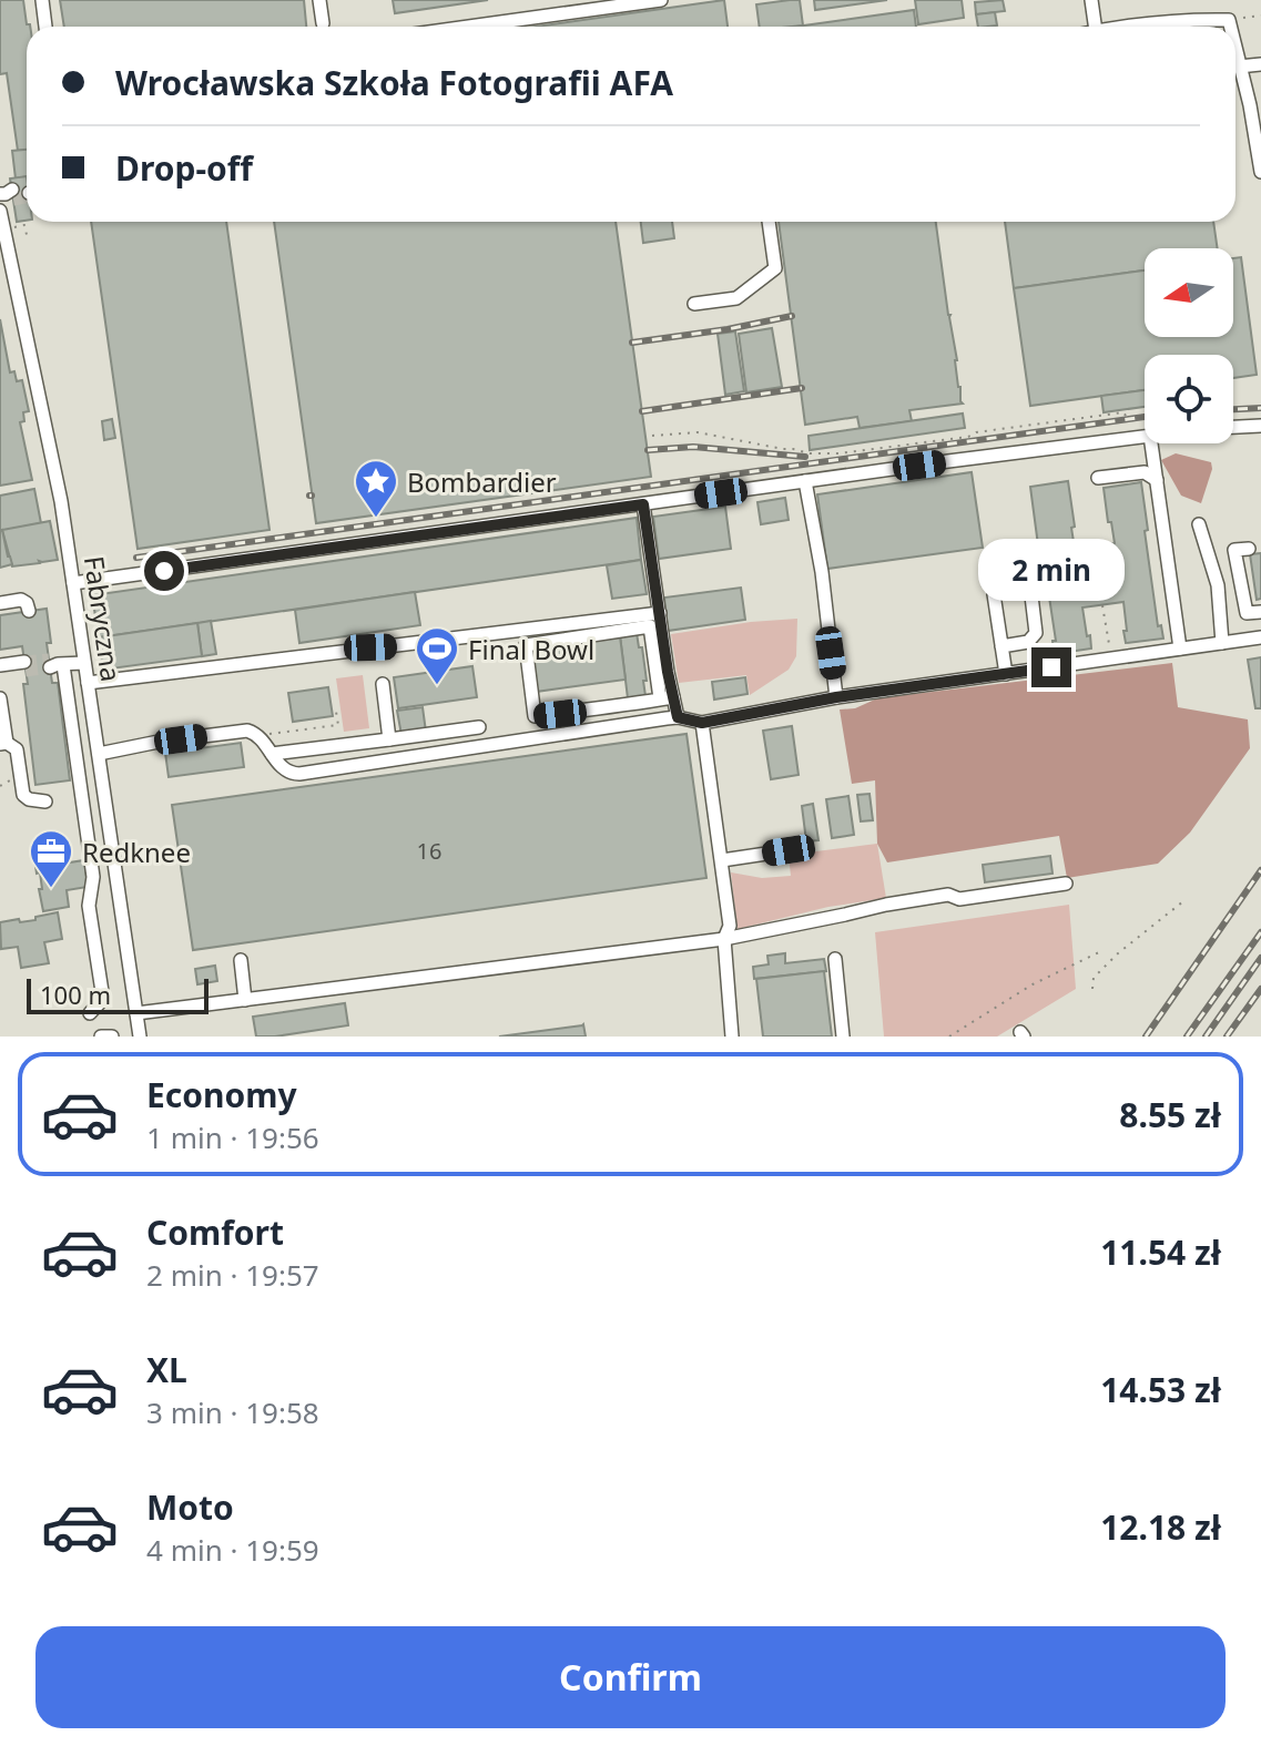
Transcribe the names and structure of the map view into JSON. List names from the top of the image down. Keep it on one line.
{"streets":{"street":["Fabryczna"]},"places":{"place":["Bombardier"],"sports":["Final Bowl"],"office":["Redknee"]},"house_numbers":["16"],"scale_bar":"100 m","north":"left","page":{"banner":["Wrocławska Szkoła Fotografii AFA","Drop-off"],"bubble":"2 min","scale":"100 m","list":[{"name":"Economy","note":"1 min · 19:56","value":"8.55 zł"},{"name":"Comfort","note":"2 min · 19:57","value":"11.54 zł"},{"name":"XL","note":"3 min · 19:58","value":"14.53 zł"},{"name":"Moto","note":"4 min · 19:59","value":"12.18 zł"}],"buttons":"Confirm"}}
